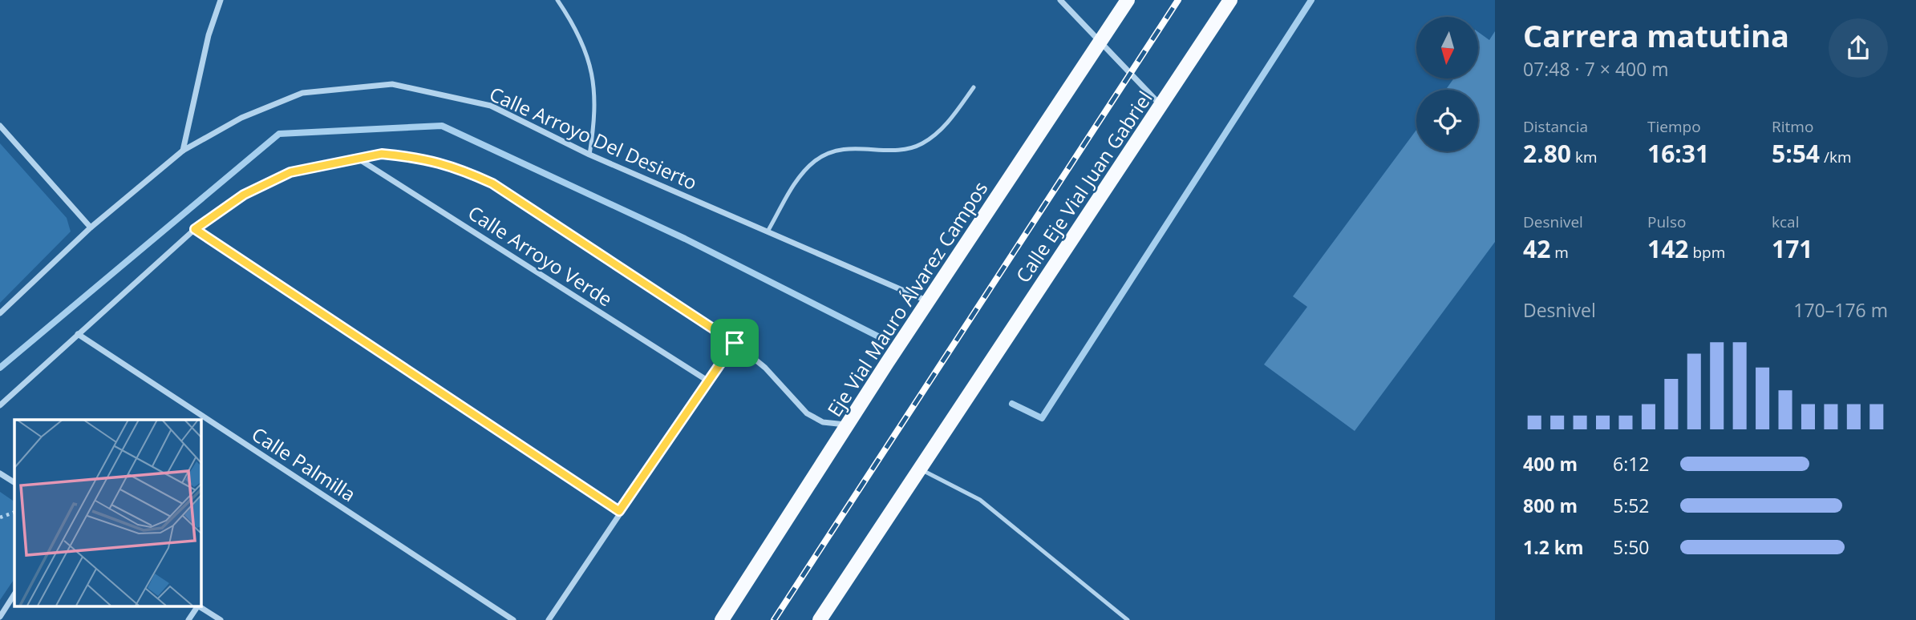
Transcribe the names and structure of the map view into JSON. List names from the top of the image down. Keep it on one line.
{"streets":{"main road":["Calle Eje Vial Juan Gabriel","Eje Vial Mauro Álvarez Campos"],"street":["Calle Arroyo Del Desierto","Calle Arroyo Verde","Calle Palmilla"]},"crossings":[["Calle Arroyo Del Desierto","Eje Vial Mauro Álvarez Campos"]],"north":"bottom","page":{"heading":["Carrera matutina","07:48 · 7 × 400 m"],"stats":[["Distancia","2.80 km"],["Tiempo","16:31"],["Ritmo","5:54 /km"],["Desnivel","42 m"],["Pulso","142 bpm"],["kcal","171"]],"chart":["Desnivel","170–176 m"],"list":[{"name":"400 m","note":"6:12"},{"name":"800 m","note":"5:52"},{"name":"1.2 km","note":"5:50"}]}}
